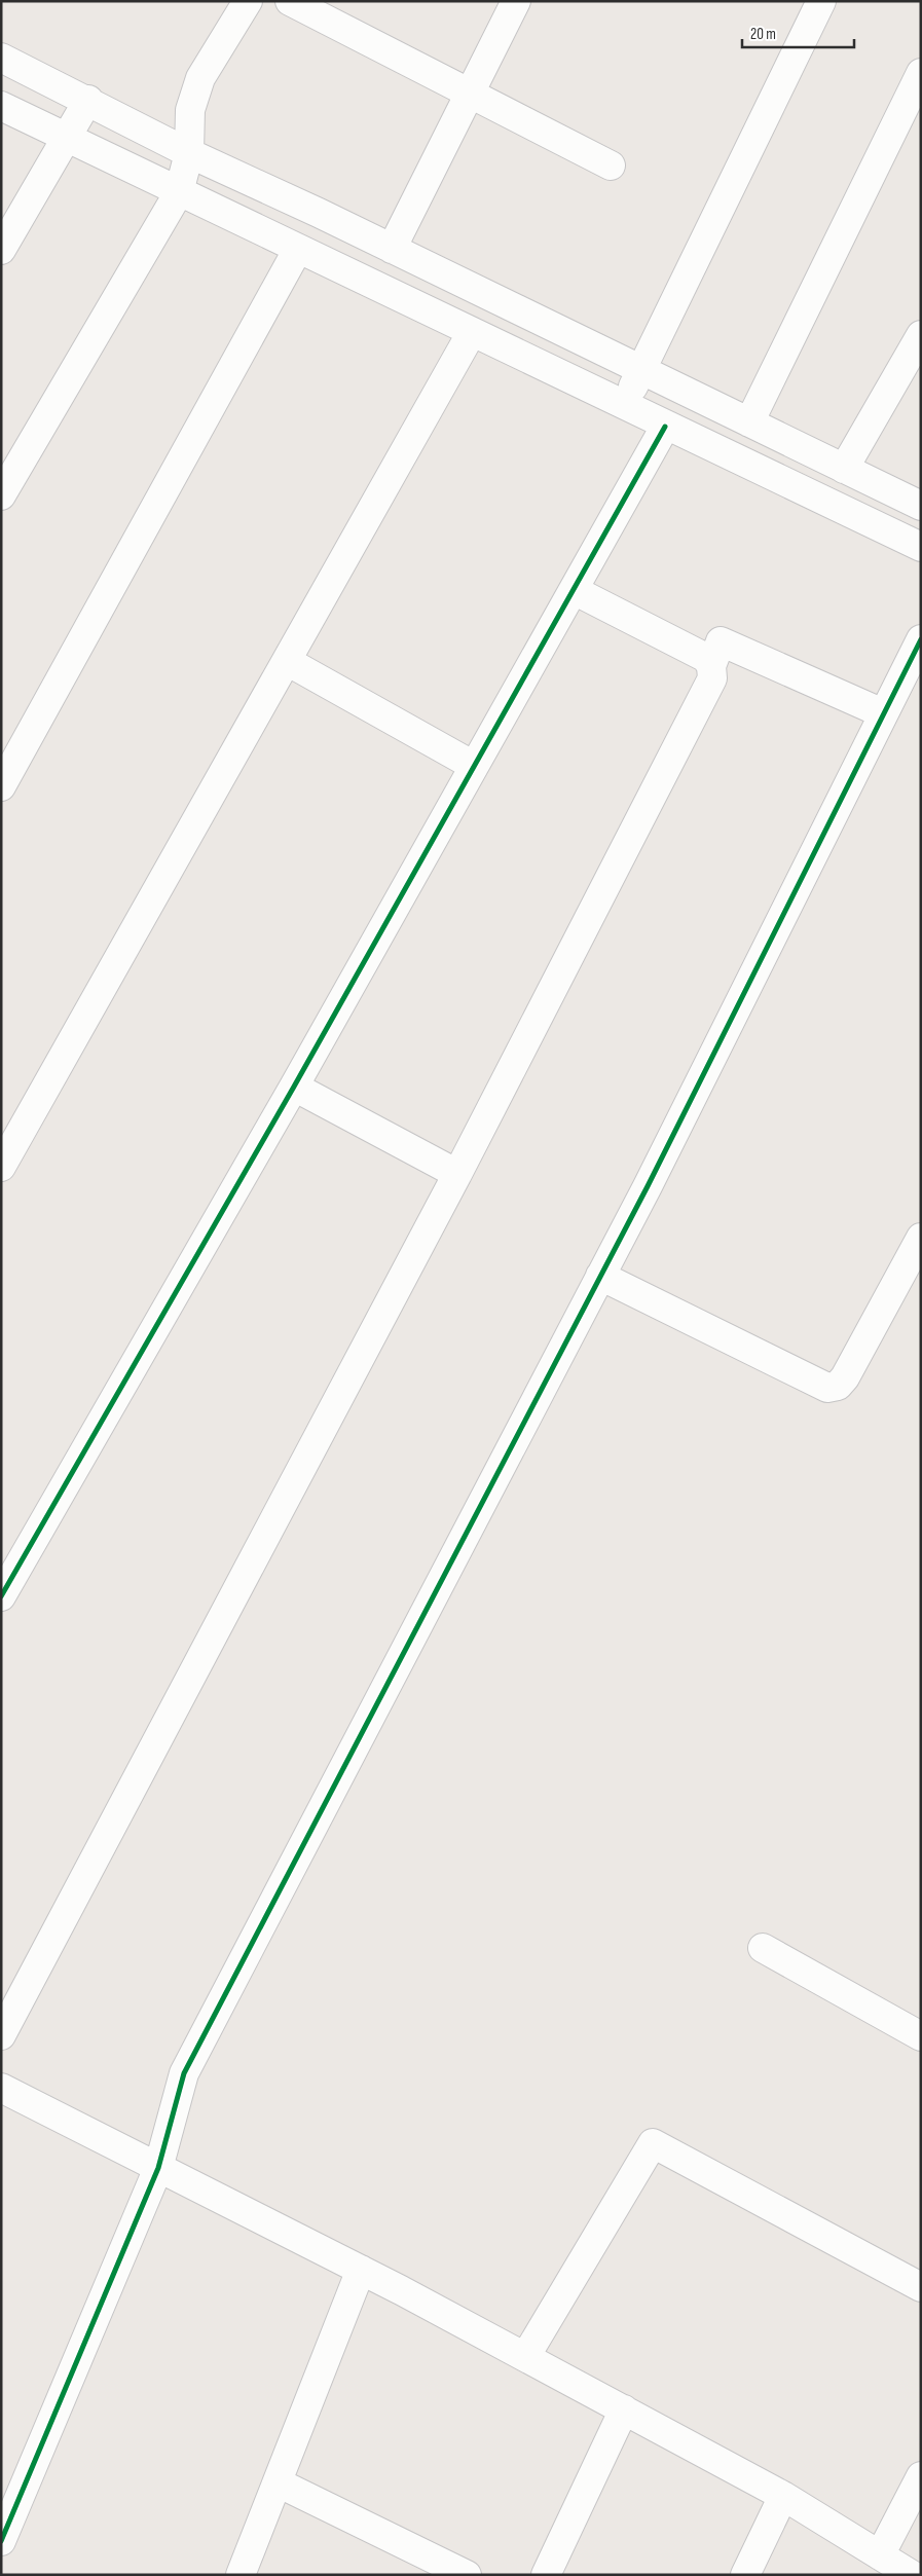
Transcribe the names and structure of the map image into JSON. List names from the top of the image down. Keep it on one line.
{"scale_bar":"20 m"}
